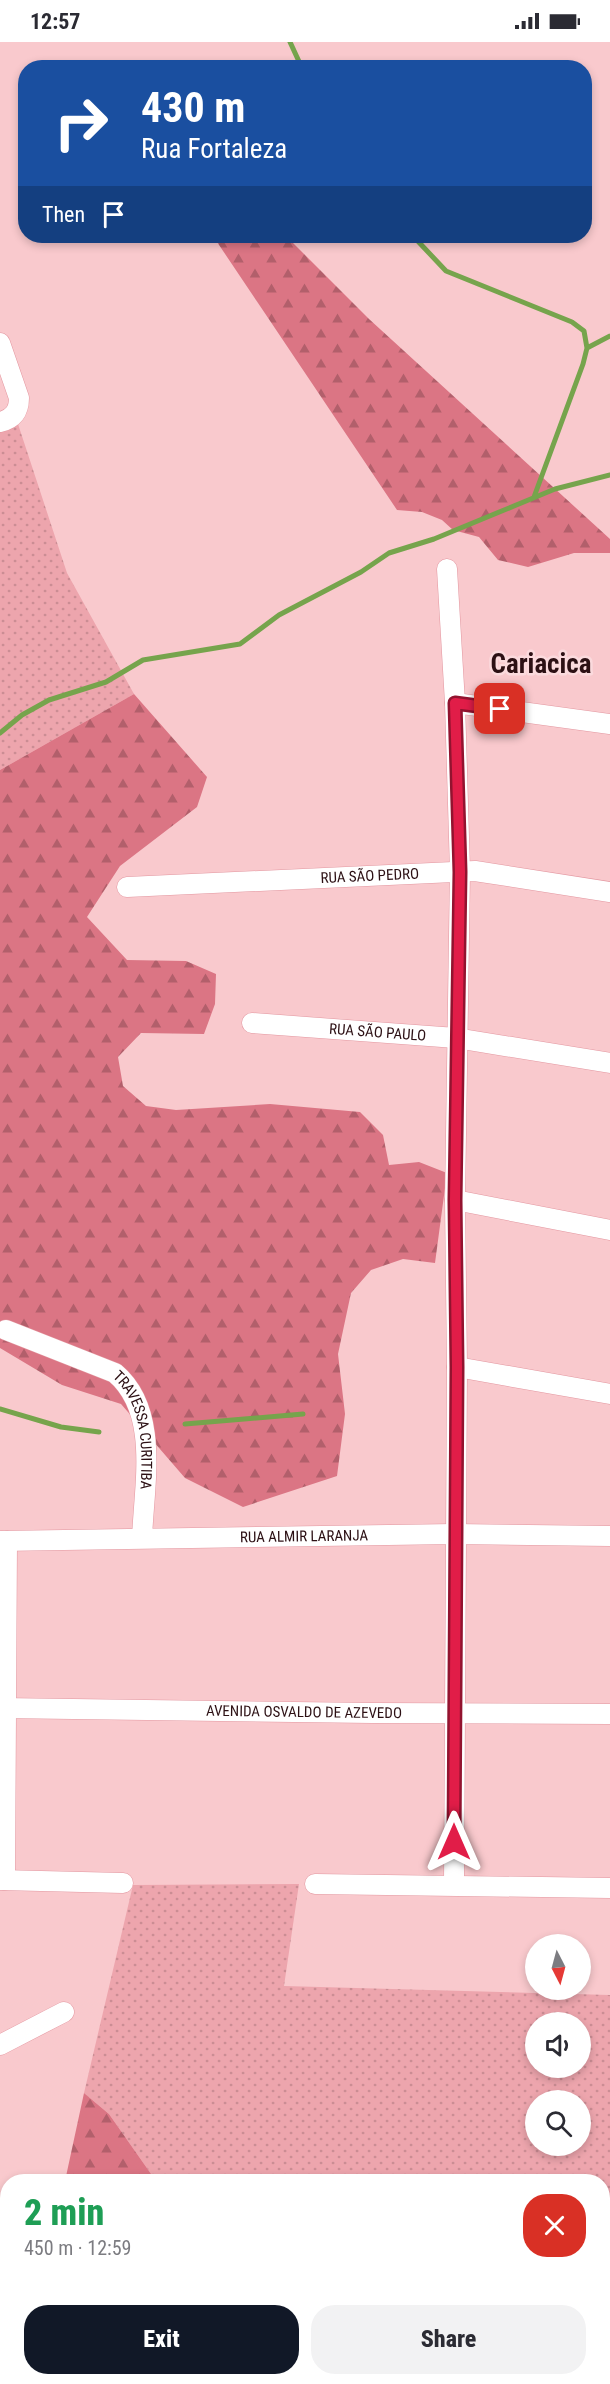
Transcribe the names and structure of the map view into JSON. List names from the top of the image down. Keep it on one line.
{"streets":{"street":["RUA SÃO PEDRO","RUA SÃO PAULO","TRAVESSA CURITIBA","RUA ALMIR LARANJA","AVENIDA OSVALDO DE AZEVEDO"]},"crossings":[["TRAVESSA CURITIBA","RUA ALMIR LARANJA"]],"districts":["Cariacica"],"north":"bottom","page":{"status":"12:57","turn":["430 m","Rua Fortaleza"],"then":"Then","heading":["2 min","450 m · 12:59"],"buttons":["Exit","Share"]}}
